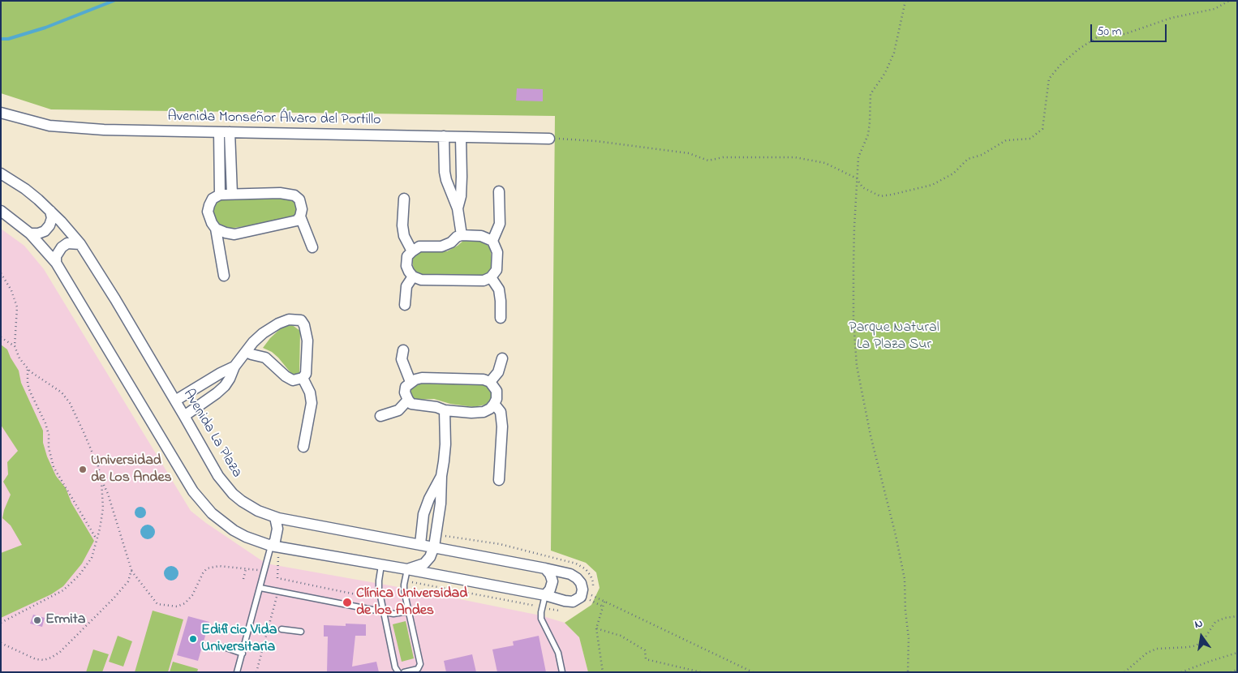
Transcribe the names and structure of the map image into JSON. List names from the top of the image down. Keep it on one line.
{"streets":{"street":["Avenida Monseñor Álvaro del Portillo","Avenida La Plaza"]},"parks":["Parque Natural La Plaza Sur"],"places":["Universidad de Los Andes","Clínica Universidad de los Andes","Ermita","Edificio Vida Universitaria"],"scale_bar":"50 m","north":"top"}
